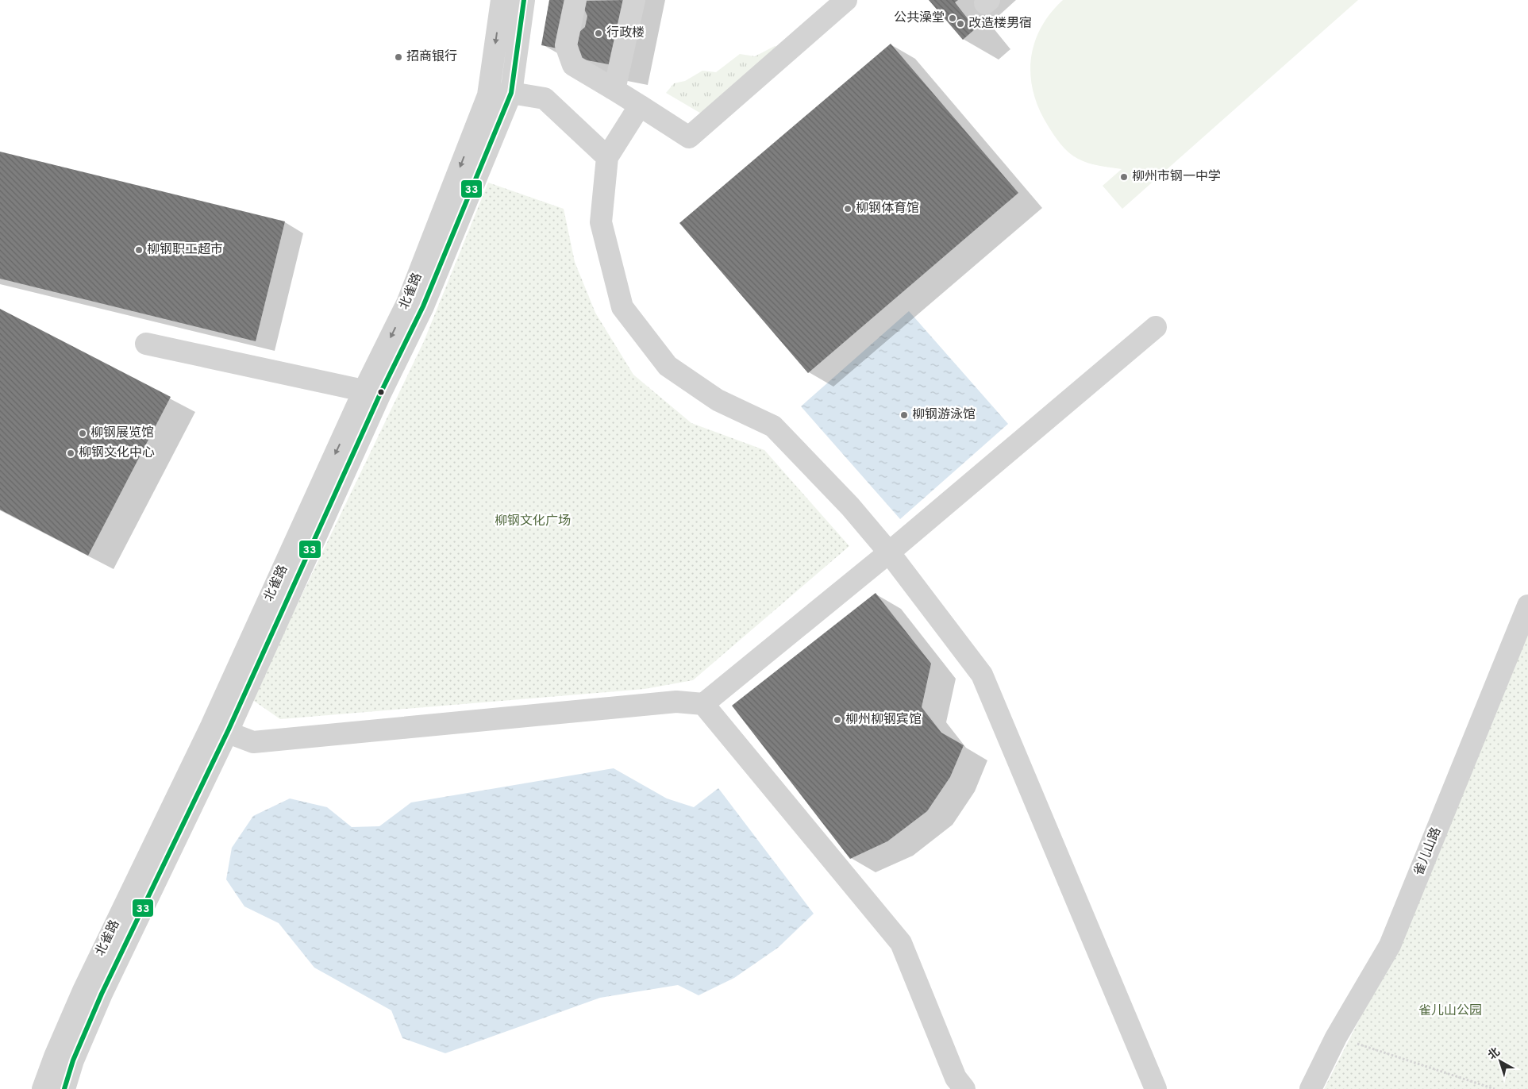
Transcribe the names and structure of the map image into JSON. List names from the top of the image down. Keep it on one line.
{"streets":{"street":["北雀路","雀儿山路"]},"parks":["柳钢文化广场","雀儿山公园"],"places":["公共澡堂","改造楼男宿","行政楼","招商银行","柳州市钢一中学","柳钢体育馆","柳钢职工超市","柳钢游泳馆","柳钢展览馆","柳钢文化中心","柳州柳钢宾馆"],"lines":["transit line 33"],"north":"top left"}
